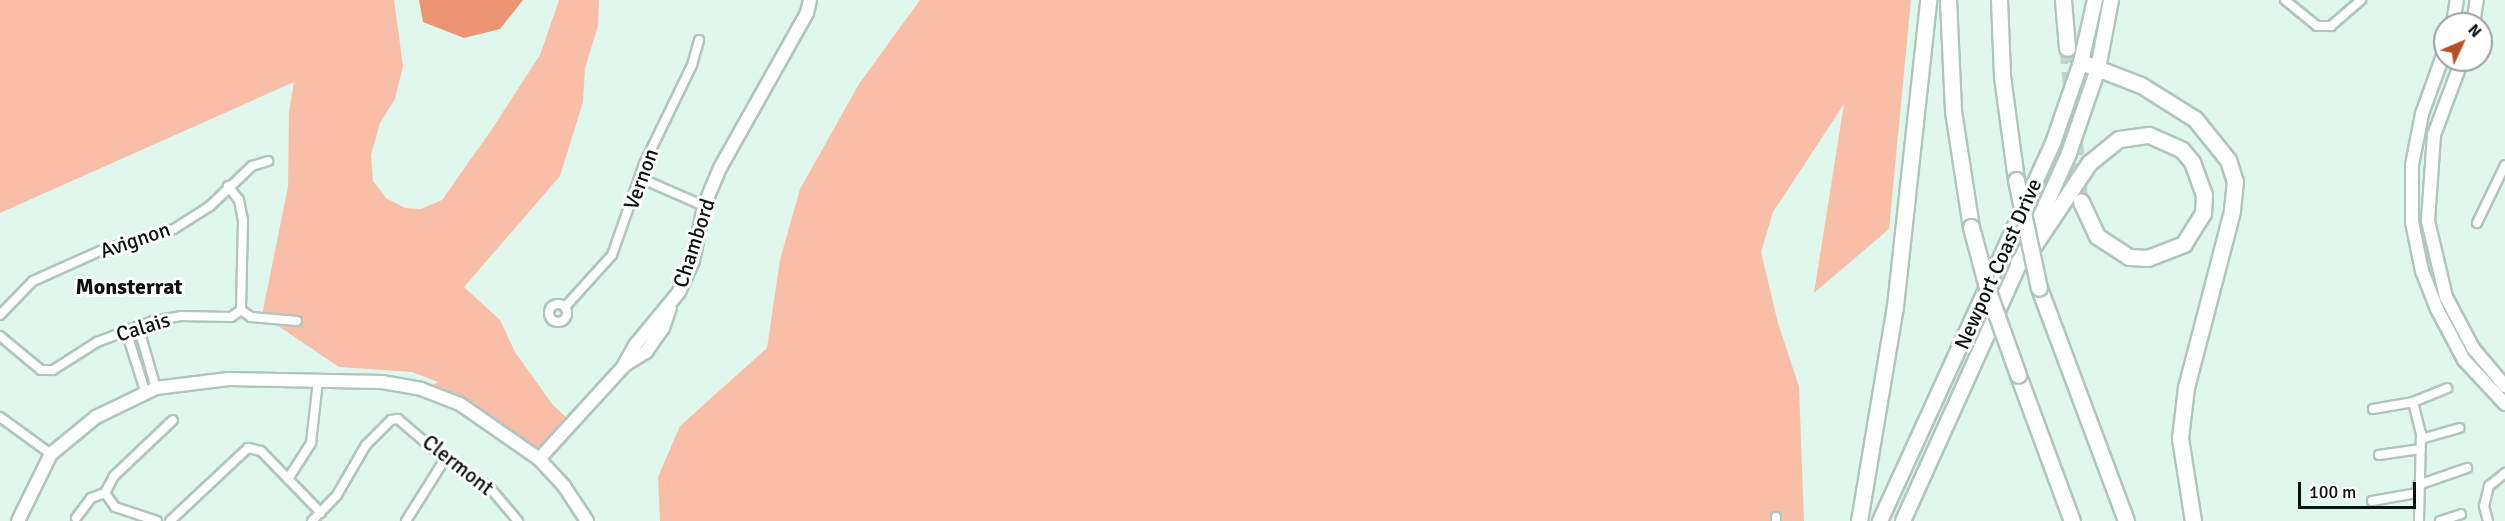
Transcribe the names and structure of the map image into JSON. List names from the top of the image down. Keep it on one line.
{"streets":{"main road":["Newport Coast Drive"],"street":["Vernon","Avignon","Chambord","Calais","Clermont"]},"districts":["Monsterrat"],"scale_bar":"100 m","north":"top right"}
